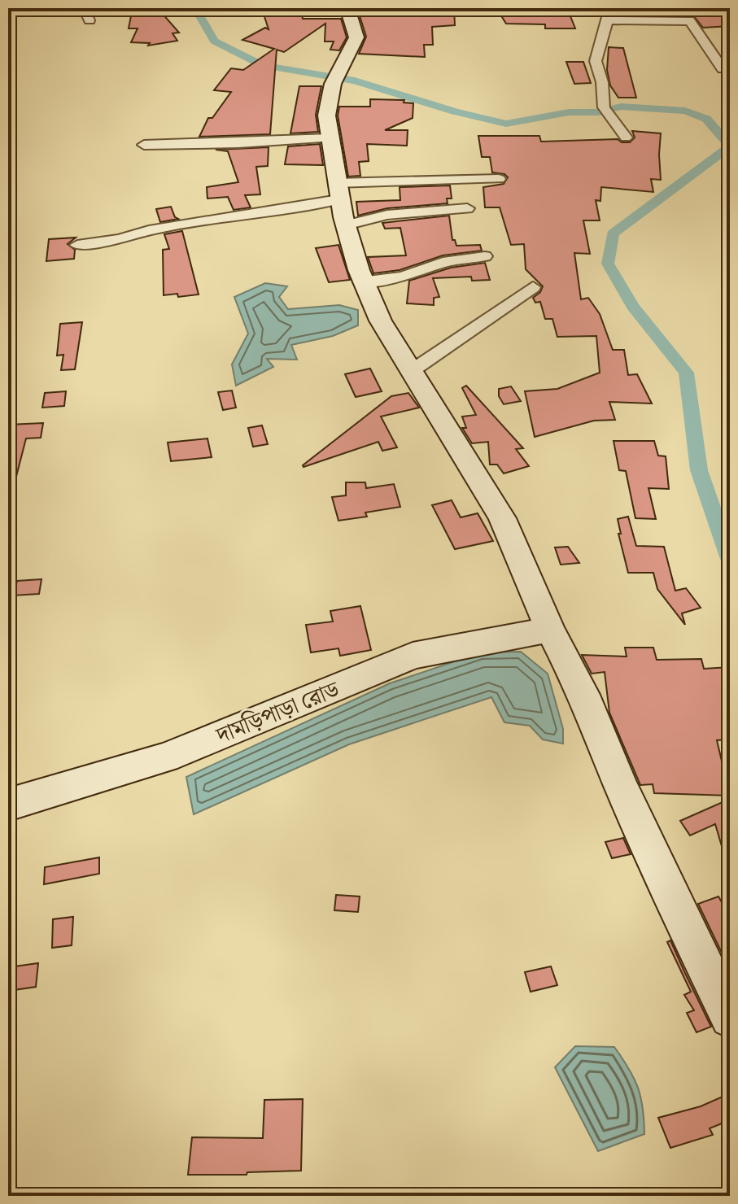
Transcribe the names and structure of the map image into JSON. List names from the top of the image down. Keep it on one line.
{"streets":{"street":["দামড়িপাড়া রোড"]}}
